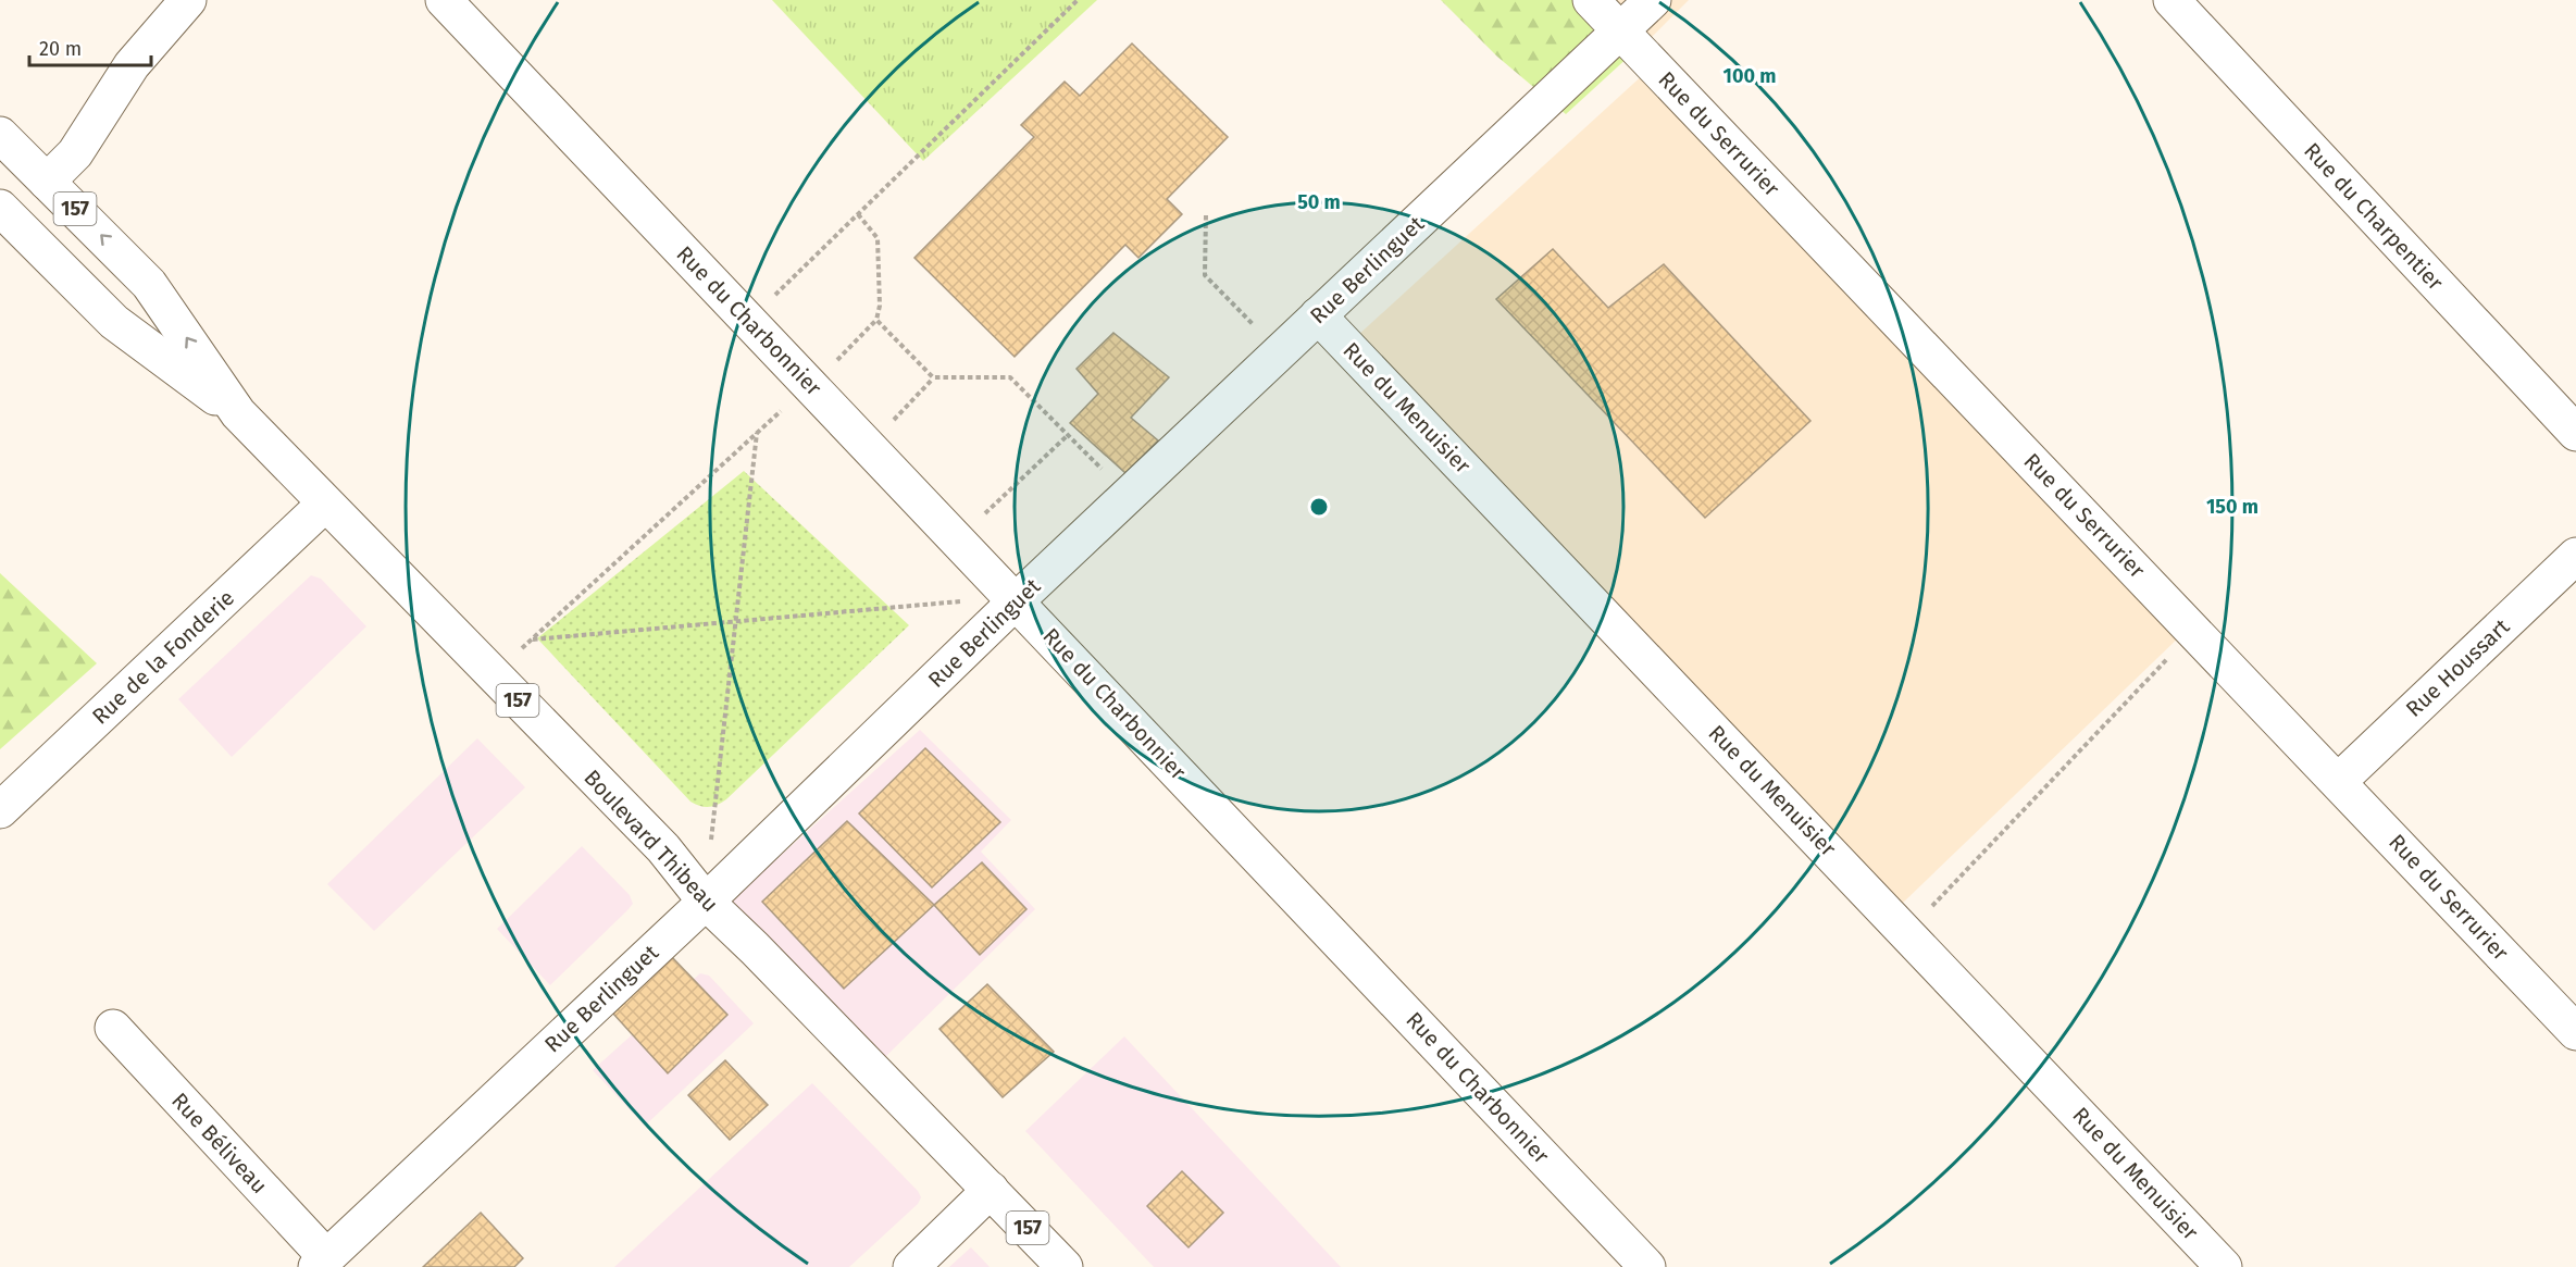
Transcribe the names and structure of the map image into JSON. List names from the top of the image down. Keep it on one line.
{"streets":{"street":["Rue du Serrurier","157","Rue du Charpentier","Rue Berlinguet","Rue du Charbonnier","Rue du Menuisier","Rue de la Fonderie","Rue Houssart","Boulevard Thibeau","Rue Béliveau"]},"crossings":[["Rue du Serrurier","Rue Berlinguet"],["Rue du Serrurier","Rue Houssart"],["Rue Berlinguet","Rue du Charbonnier"],["Rue Berlinguet","Rue du Menuisier"],["Rue Berlinguet","Boulevard Thibeau"],["Rue Berlinguet","Rue Béliveau"],["Rue de la Fonderie","Boulevard Thibeau"]],"scale_bar":"20 m","rings":["100 m","50 m","150 m"]}
